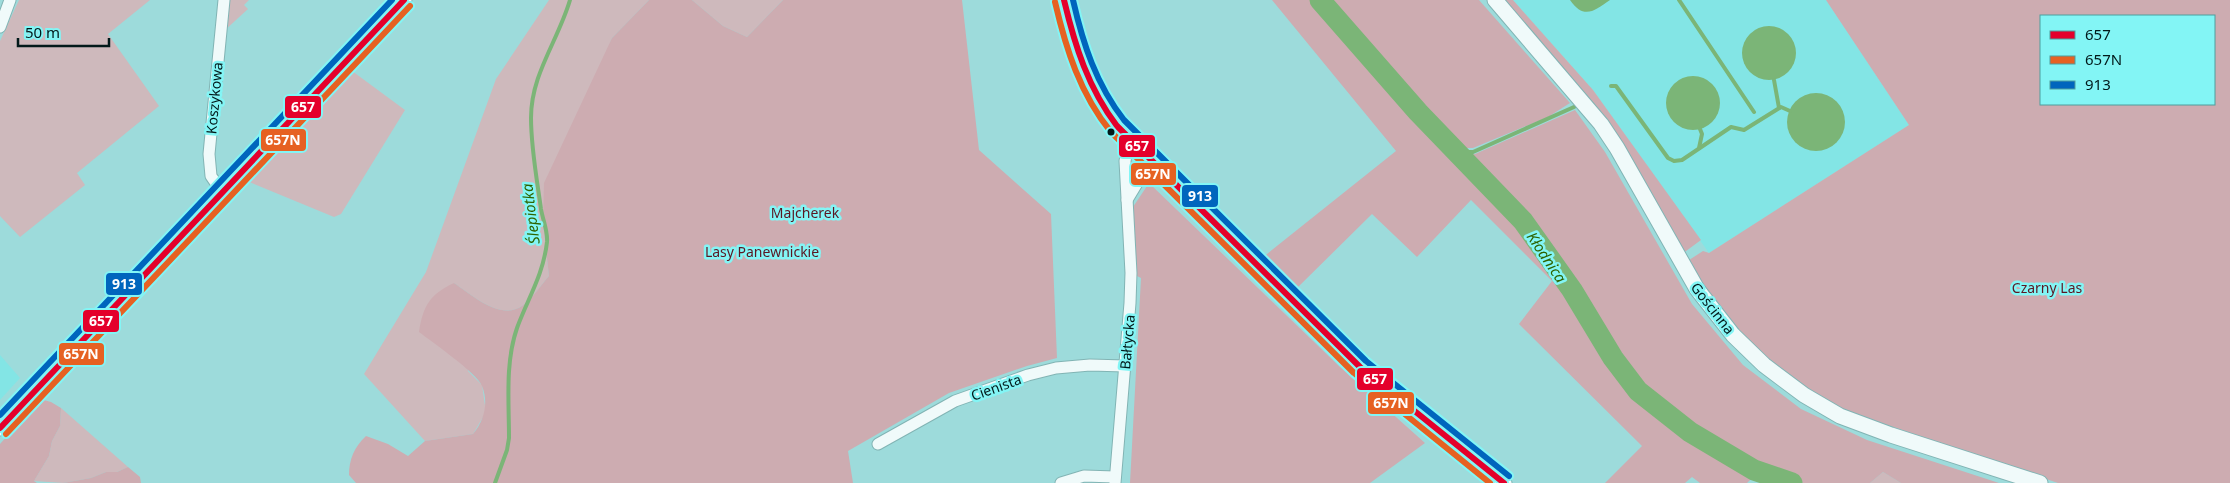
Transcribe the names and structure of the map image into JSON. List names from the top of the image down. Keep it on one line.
{"streets":{"street":["Koszykowa","Gościnna","Bałtycka","Cienista"]},"crossings":[["Bałtycka","Cienista"]],"water":["Ślepiotka","Kłodnica"],"parks":["Majcherek","Lasy Panewnickie","Czarny Las"],"lines":["transit line 657","transit line 913","transit line 657N"],"legend":["657","657N","913"],"scale_bar":"50 m"}
